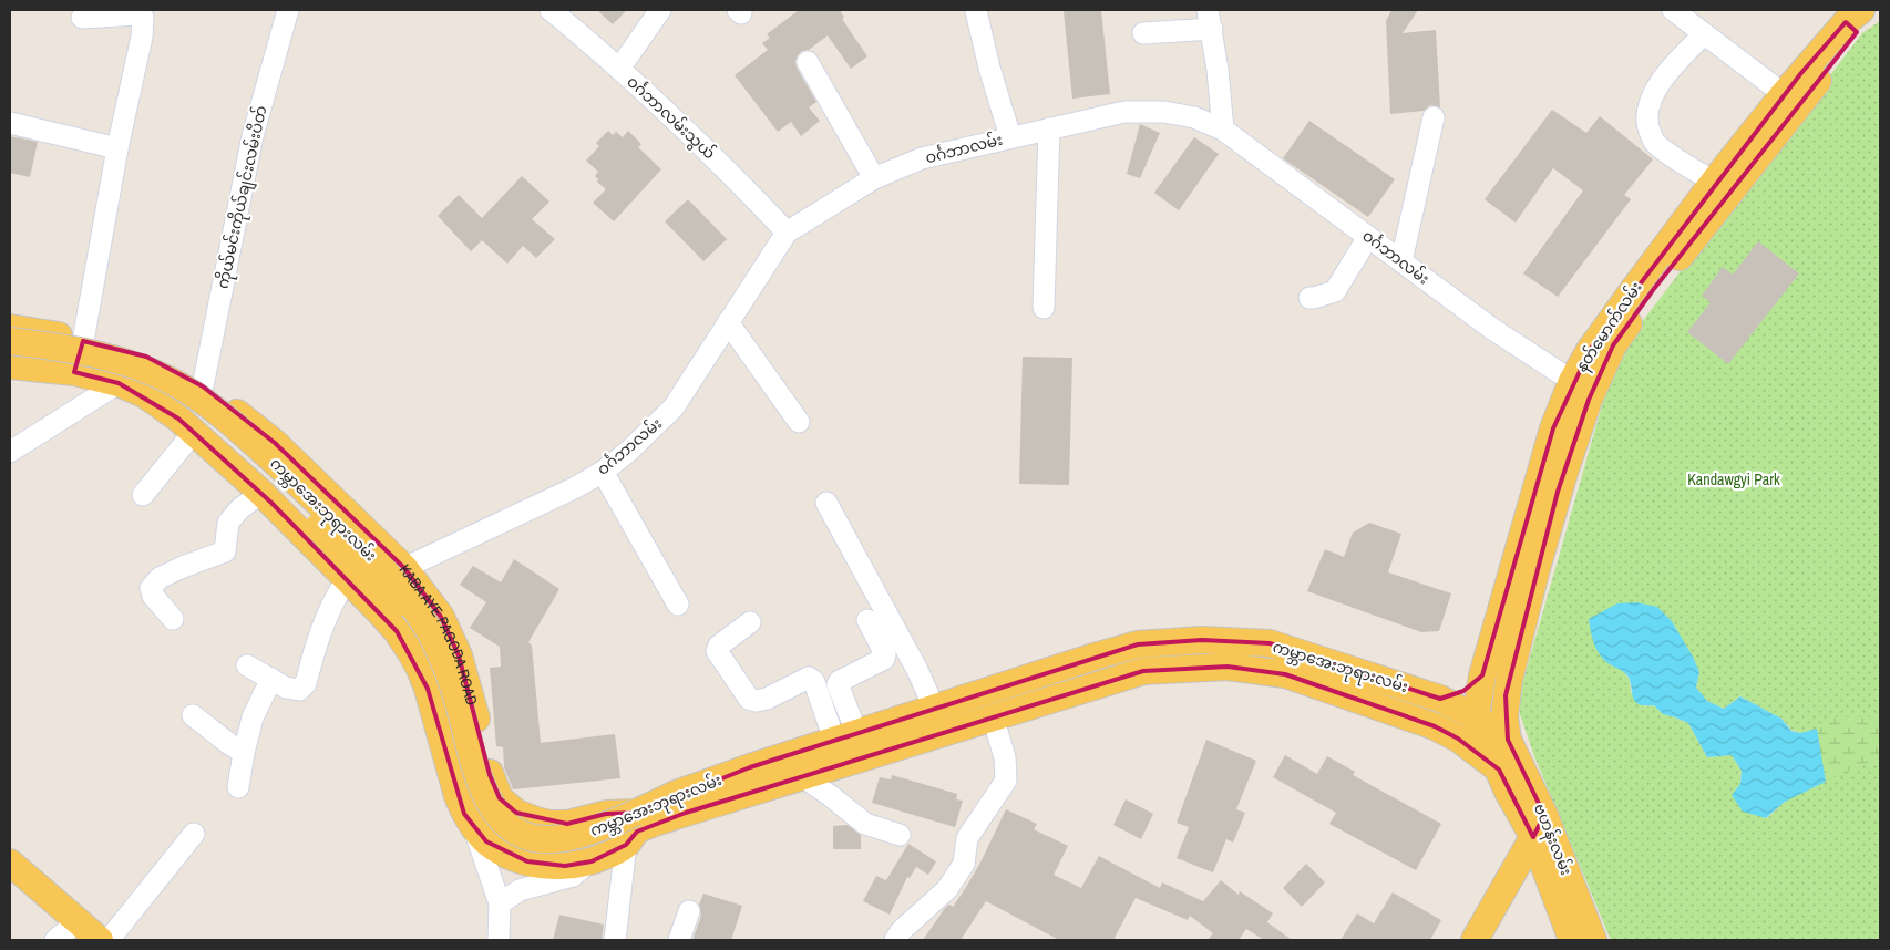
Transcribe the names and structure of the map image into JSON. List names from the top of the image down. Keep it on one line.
{"streets":{"main road":["နတ်မောက်လမ်း","ကမ္ဘာအေးဘုရားလမ်း","KABA AYE PAGODA ROAD","ဗဟန်းလမ်း"],"street":["ဝင်္ဂဘာလမ်းသွယ်","ဝင်္ဂဘာလမ်း","ကိုယ်မင်းကိုယ်ချင်းလမ်းပိတ်"]},"crossings":[["ဝင်္ဂဘာလမ်းသွယ်","ဝင်္ဂဘာလမ်း"],["ဝင်္ဂဘာလမ်း","နတ်မောက်လမ်း"],["ဝင်္ဂဘာလမ်း","KABA AYE PAGODA ROAD"],["ကိုယ်မင်းကိုယ်ချင်းလမ်းပိတ်","KABA AYE PAGODA ROAD"],["နတ်မောက်လမ်း","ကမ္ဘာအေးဘုရားလမ်း"],["နတ်မောက်လမ်း","ဗဟန်းလမ်း"],["ကမ္ဘာအေးဘုရားလမ်း","KABA AYE PAGODA ROAD"],["ကမ္ဘာအေးဘုရားလမ်း","ဗဟန်းလမ်း"]],"parks":["Kandawgyi Park"]}
